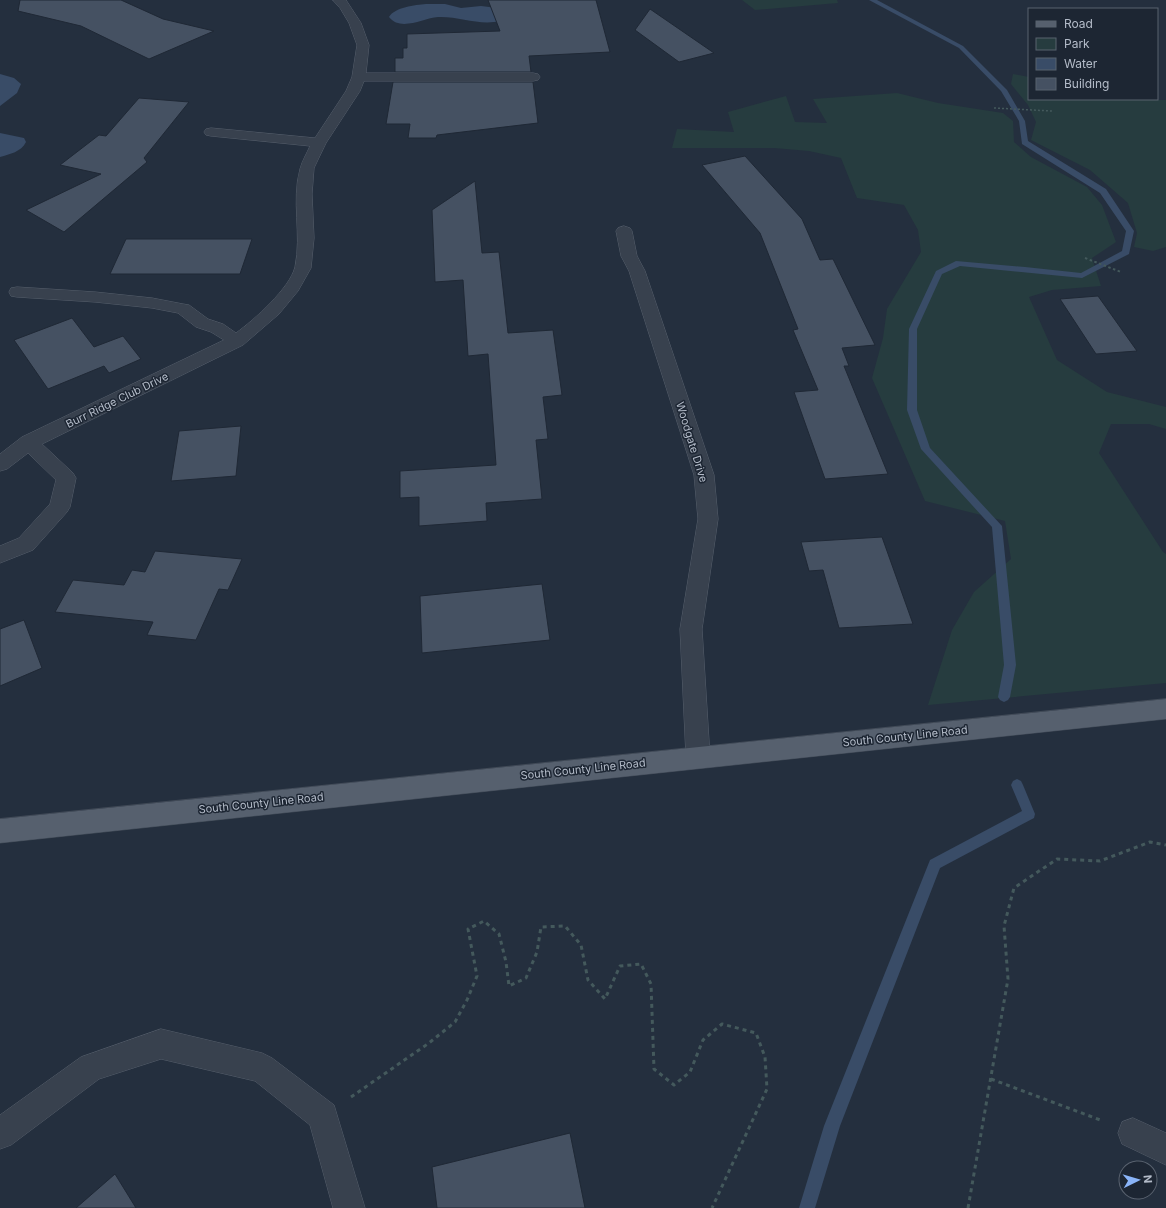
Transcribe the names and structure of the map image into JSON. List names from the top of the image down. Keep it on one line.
{"streets":{"main road":["South County Line Road"],"street":["Burr Ridge Club Drive","Woodgate Drive"]},"crossings":[["Woodgate Drive","South County Line Road"]],"legend":["Road","Park","Water","Building"],"north":"right"}
